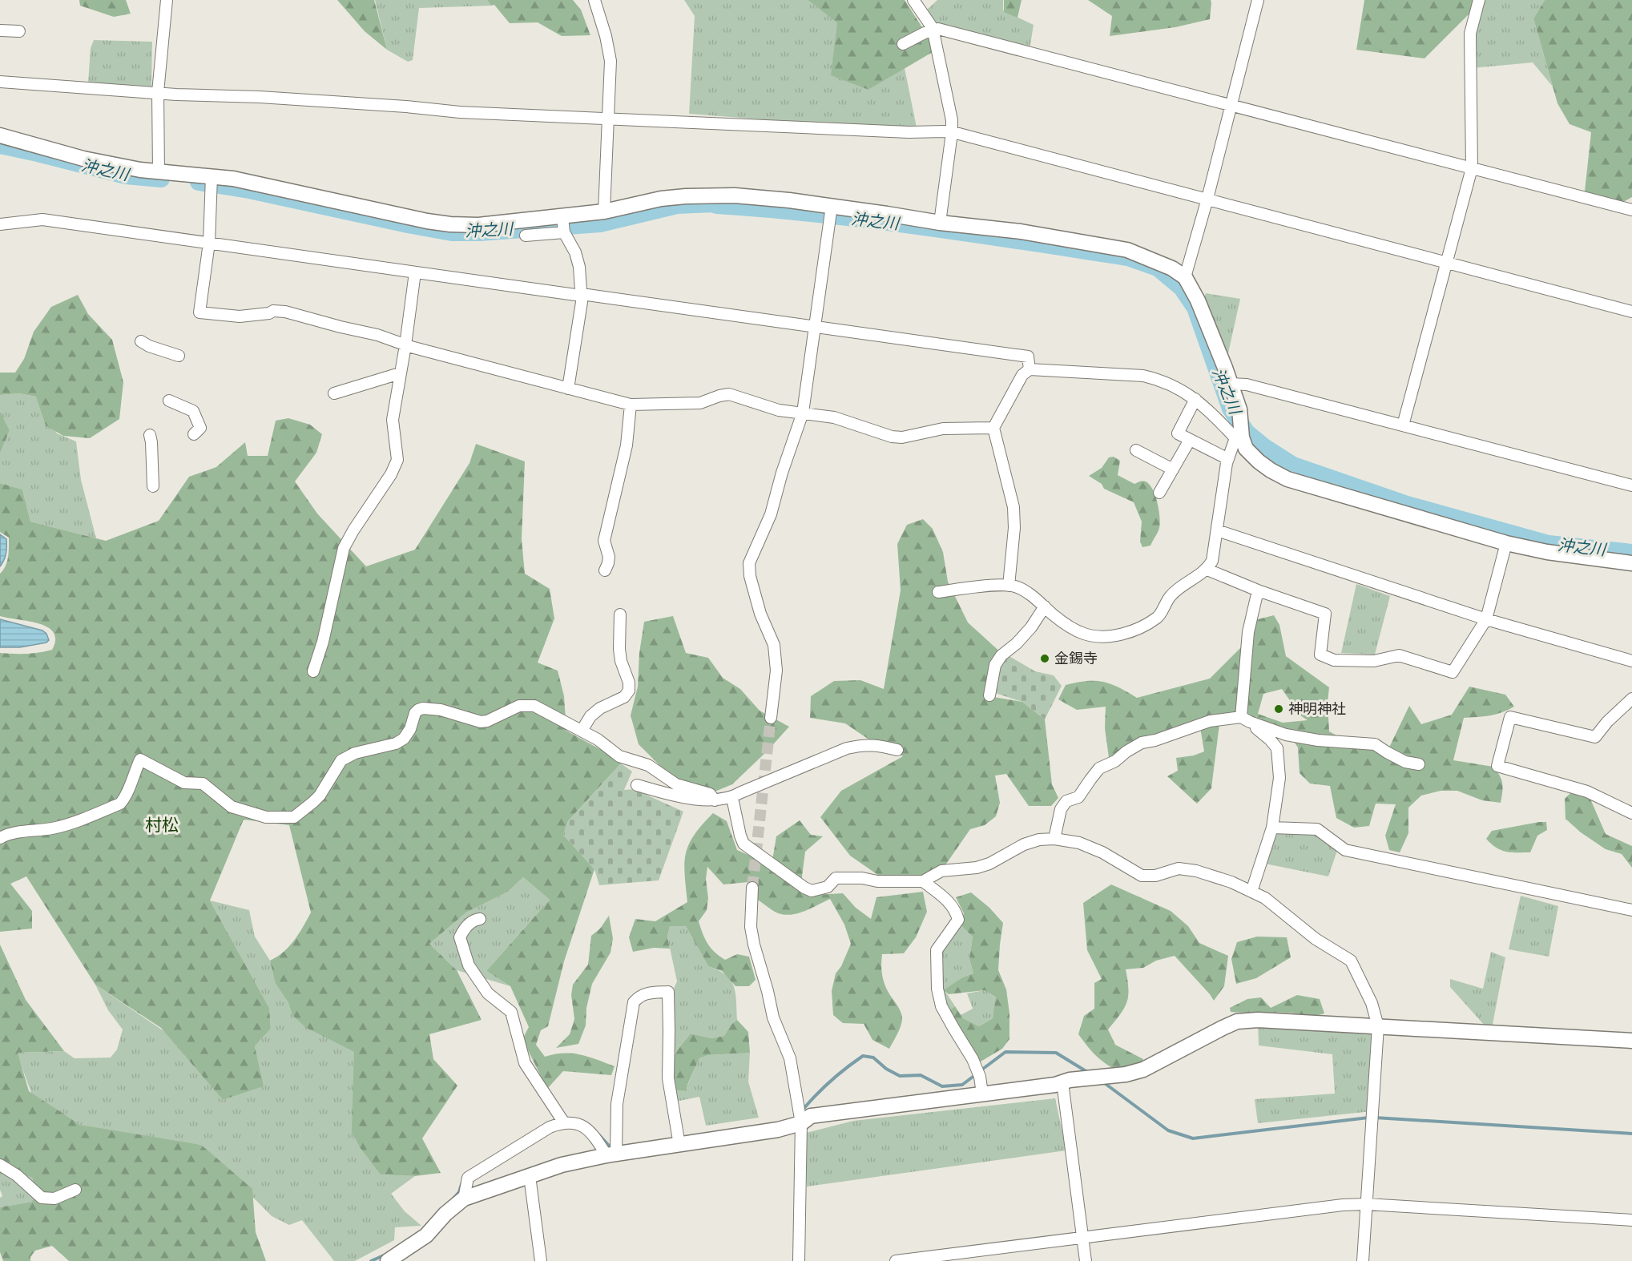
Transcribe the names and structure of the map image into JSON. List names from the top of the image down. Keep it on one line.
{"districts":["村松"],"water":["沖之川"],"places":["金錫寺","神明神社"]}
